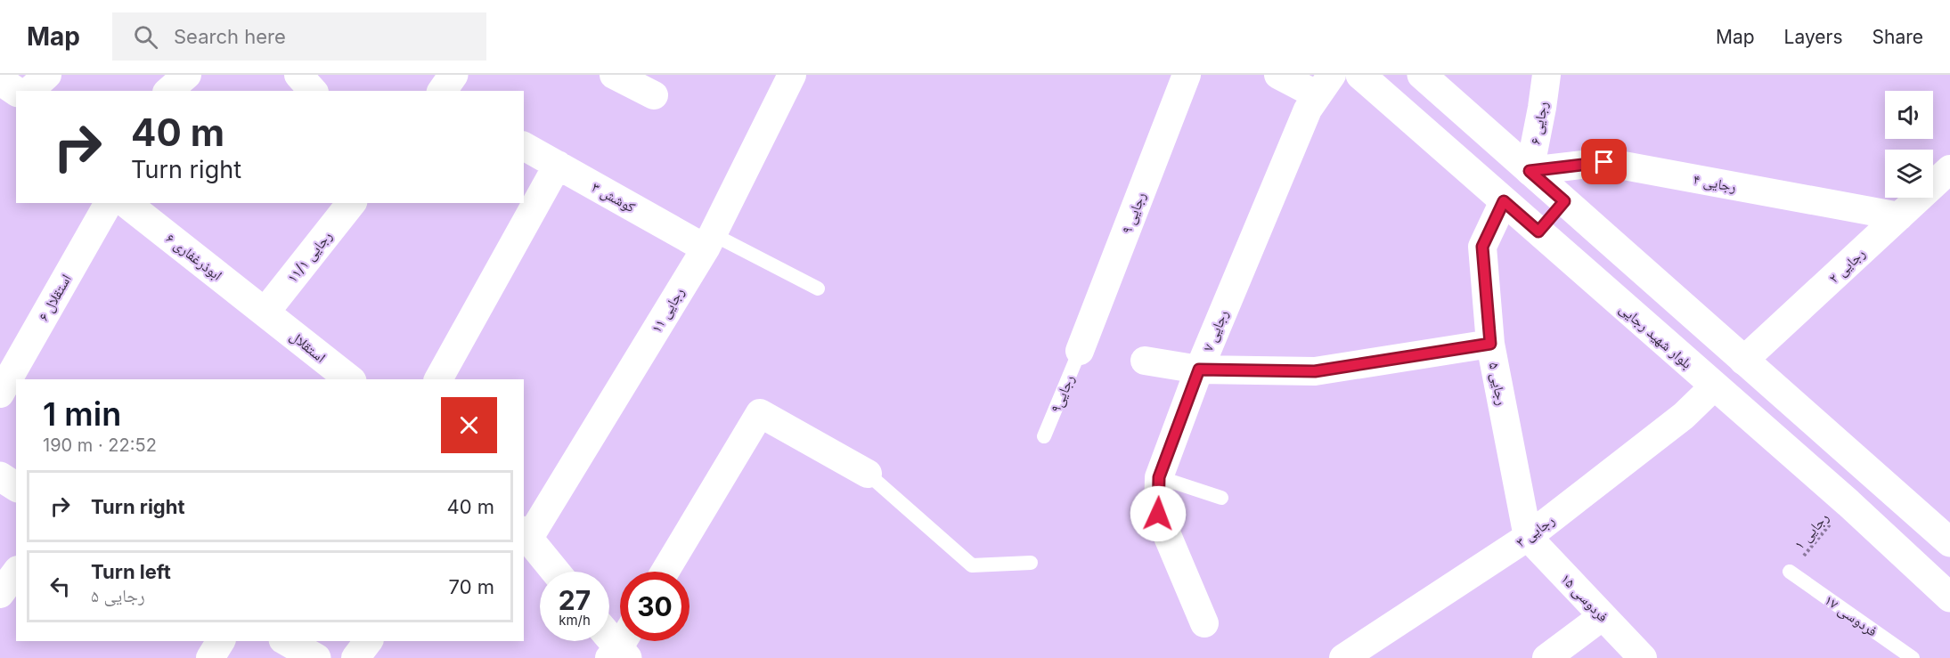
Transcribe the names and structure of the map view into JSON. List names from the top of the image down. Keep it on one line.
{"streets":{"main road":["ابوذرغفاری ۶","رجایی ۱۱/۱","بلوار شهید رجایی","استقلال"],"street":["رجایی ۶","رجایی ۴","کوشش ۳","رجایی ۹","رجایی ۲","استقلال ۶","رجایی ۱۱","رجایی ۷","رجایی ۵","رجایی ۳","فردوسی ۱۵"],"lane":["رجایی۹","فردوسی ۱۷"],"path":["رجایی ۱"]},"crossings":[["رجایی ۶","رجایی ۴"],["رجایی ۴","رجایی ۲"],["کوشش ۳","رجایی ۱۱"],["رجایی ۹","رجایی۹"],["ابوذرغفاری ۶","رجایی ۱۱/۱"],["ابوذرغفاری ۶","استقلال"],["رجایی ۱۱/۱","استقلال"],["بلوار شهید رجایی","رجایی ۵"],["بلوار شهید رجایی","رجایی ۳"],["بلوار شهید رجایی","رجایی ۱"],["رجایی ۵","رجایی ۳"],["رجایی ۵","فردوسی ۱۵"],["رجایی ۳","فردوسی ۱۵"],["رجایی ۱","فردوسی ۱۷"]],"page":{"header":"Map","search":"Search here","nav":["Map","Layers","Share"],"turn":["40 m","Turn right"],"heading":["1 min","190 m · 22:52"],"list":[{"name":"Turn right","value":"40 m"},{"name":"Turn left","note":"رجایی ۵","value":"70 m"}],"speed":"27 km/h","limit":"30"}}
